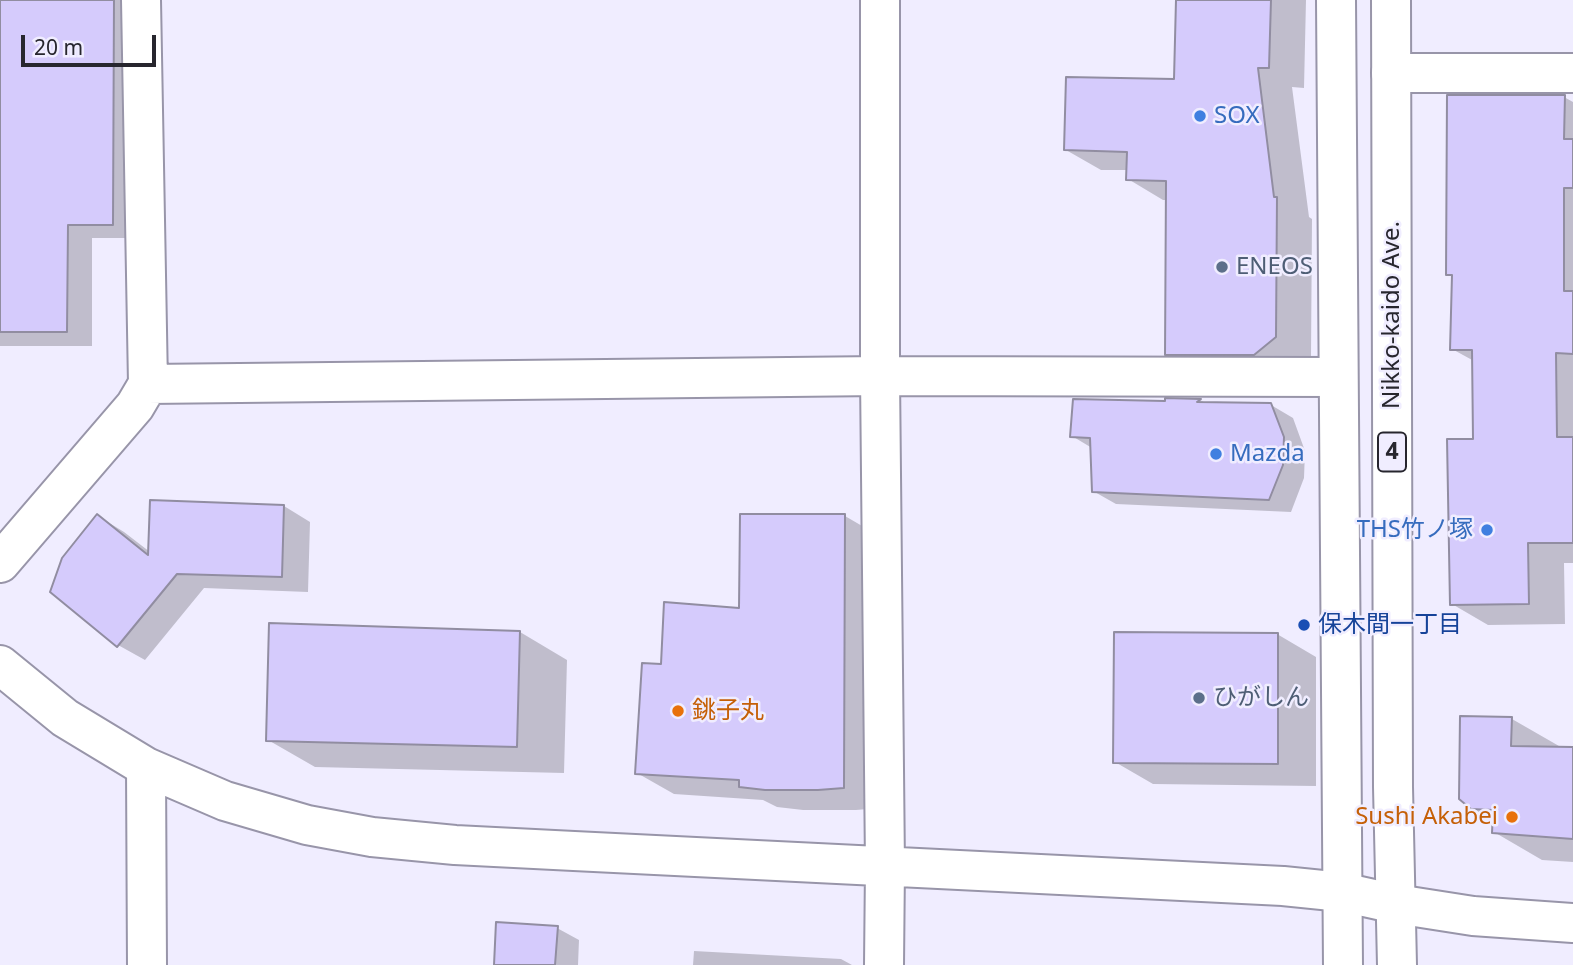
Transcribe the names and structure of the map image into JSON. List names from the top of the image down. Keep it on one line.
{"streets":{"main road":["Nikko-kaido Ave.","4"]},"places":["SOX","ENEOS","Mazda","THS竹ノ塚","保木間一丁目","ひがしん","銚子丸","Sushi Akabei"],"scale_bar":"20 m"}
